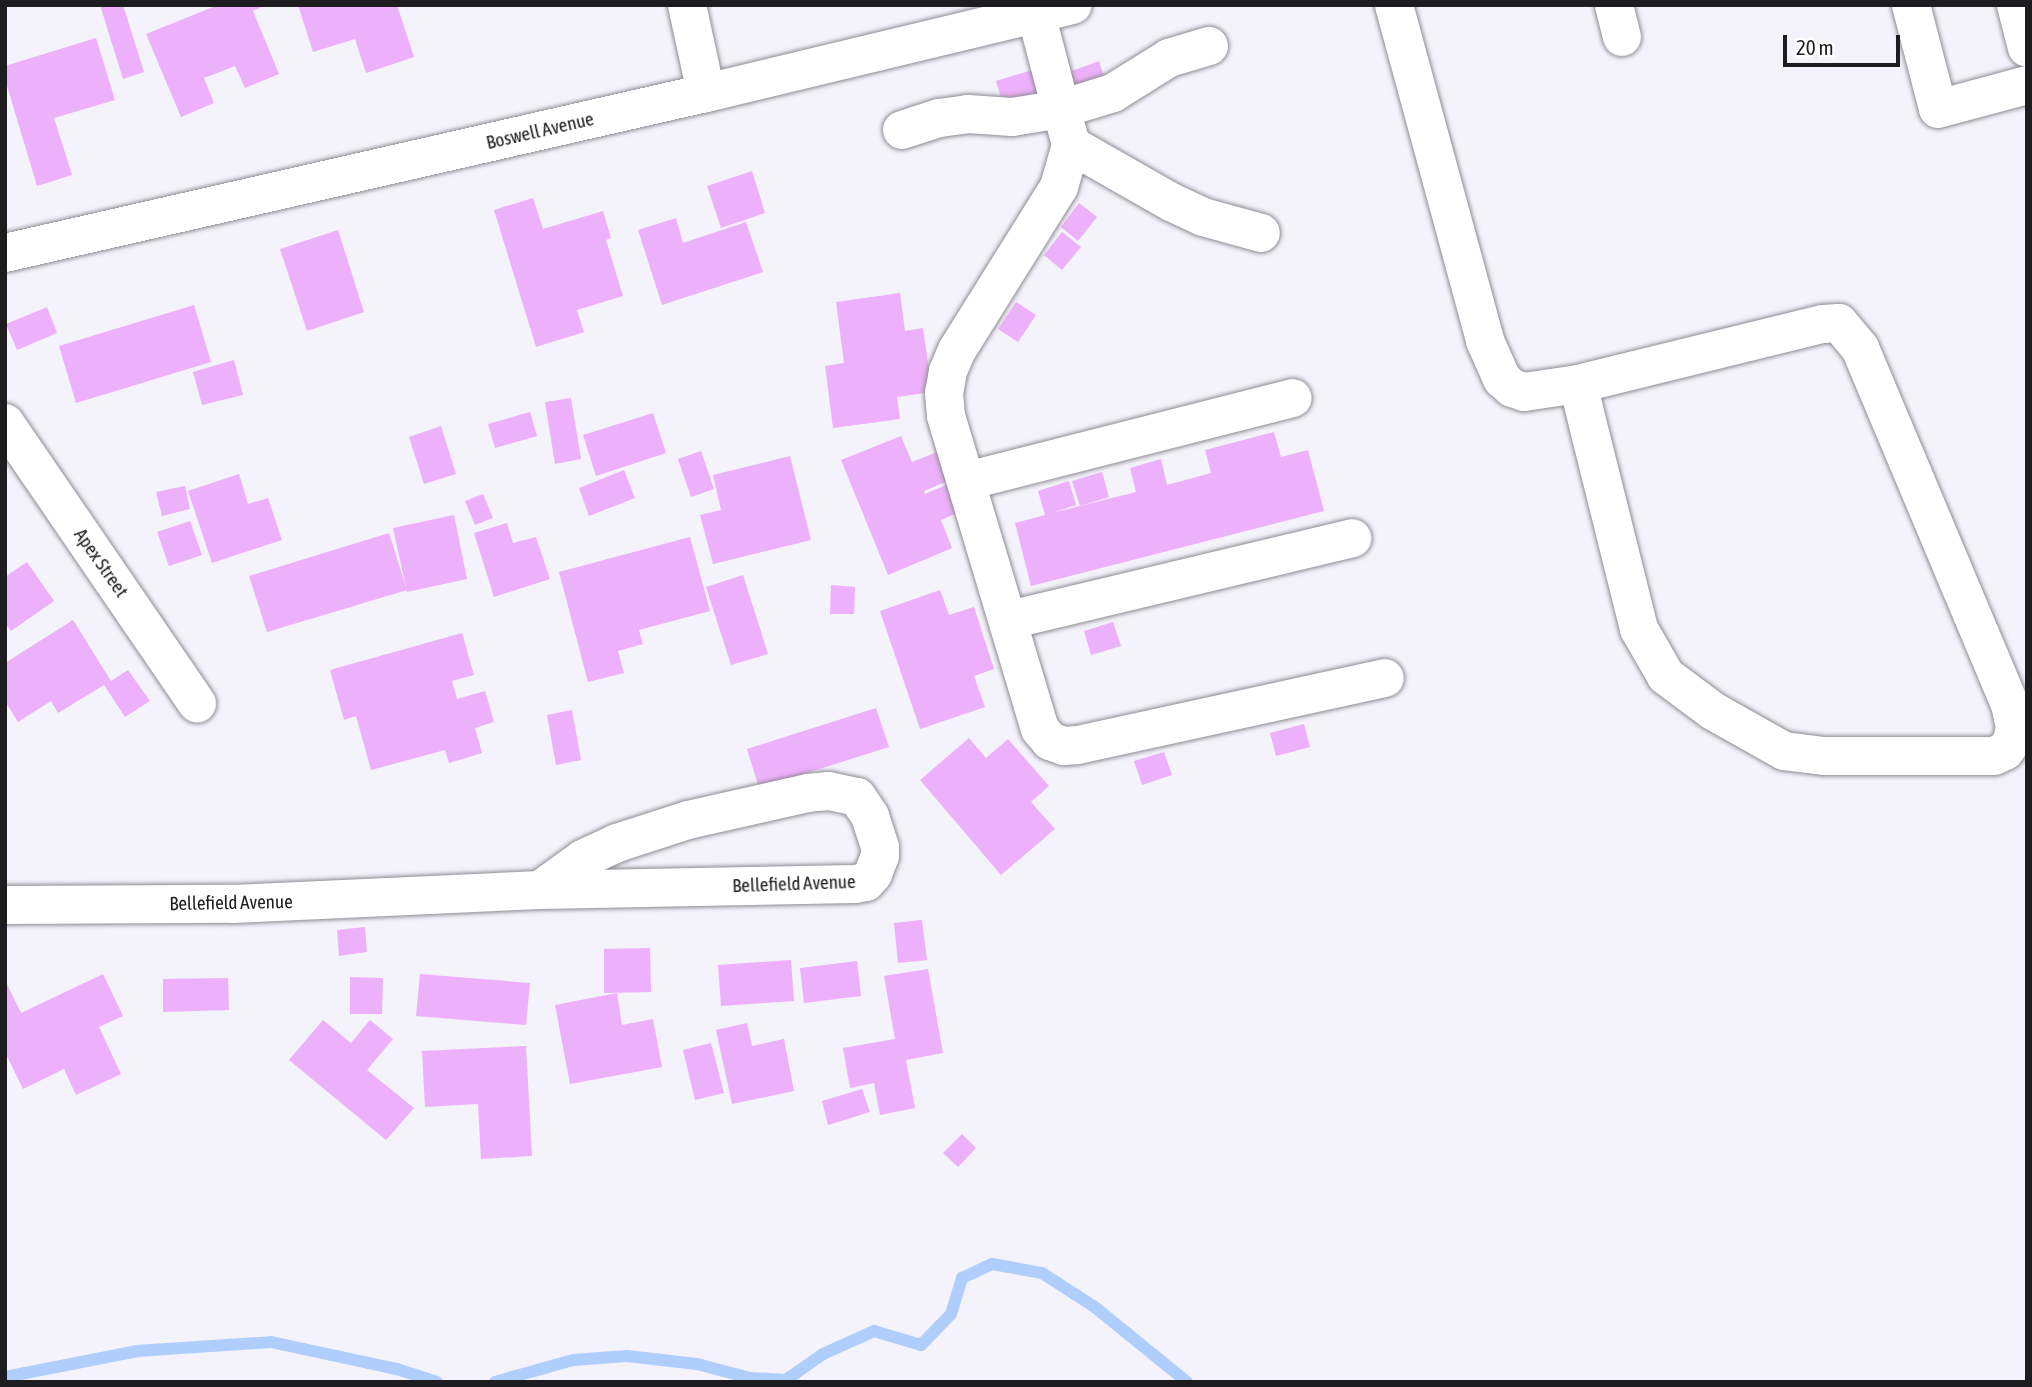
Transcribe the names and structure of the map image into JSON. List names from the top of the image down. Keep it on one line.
{"streets":{"street":["Boswell Avenue","Apex Street","Bellefield Avenue"]},"scale_bar":"20 m"}
